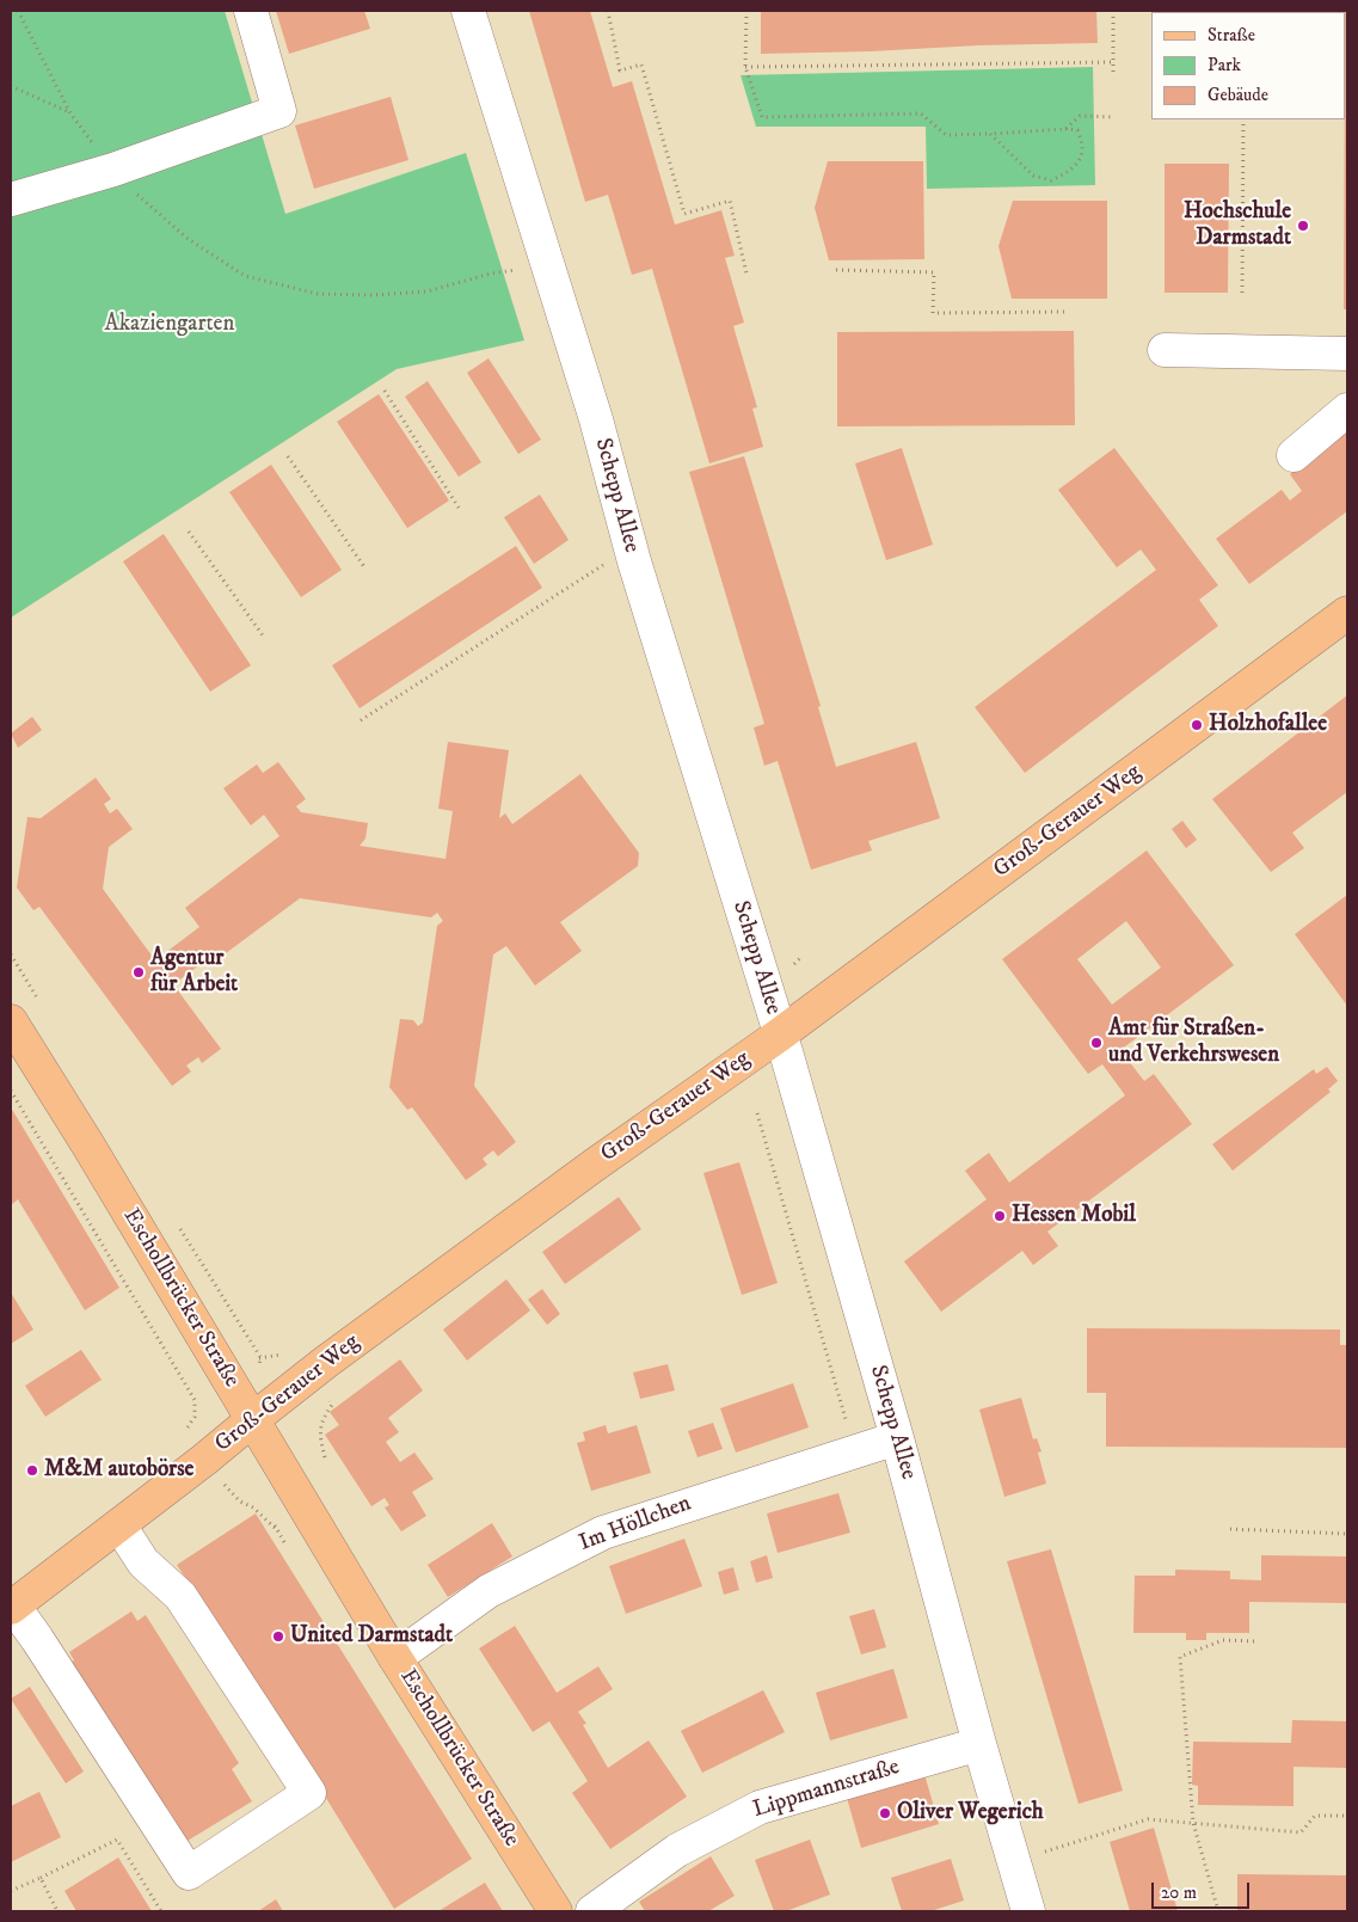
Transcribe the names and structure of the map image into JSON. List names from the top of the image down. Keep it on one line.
{"streets":{"main road":["Groß-Gerauer Weg","Eschollbrücker Straße"],"street":["Schepp Allee","Im Höllchen","Lippmannstraße"]},"crossings":[["Schepp Allee","Groß-Gerauer Weg"],["Schepp Allee","Im Höllchen"],["Schepp Allee","Lippmannstraße"],["Groß-Gerauer Weg","Eschollbrücker Straße"],["Eschollbrücker Straße","Im Höllchen"]],"parks":["Akaziengarten"],"places":["Hochschule Darmstadt","Holzhofallee","Agentur für Arbeit","Amt für Straßen- und Verkehrswesen","Hessen Mobil","M&M autobörse","United Darmstadt","Oliver Wegerich"],"legend":["Straße","Park","Gebäude"],"scale_bar":"20 m"}
